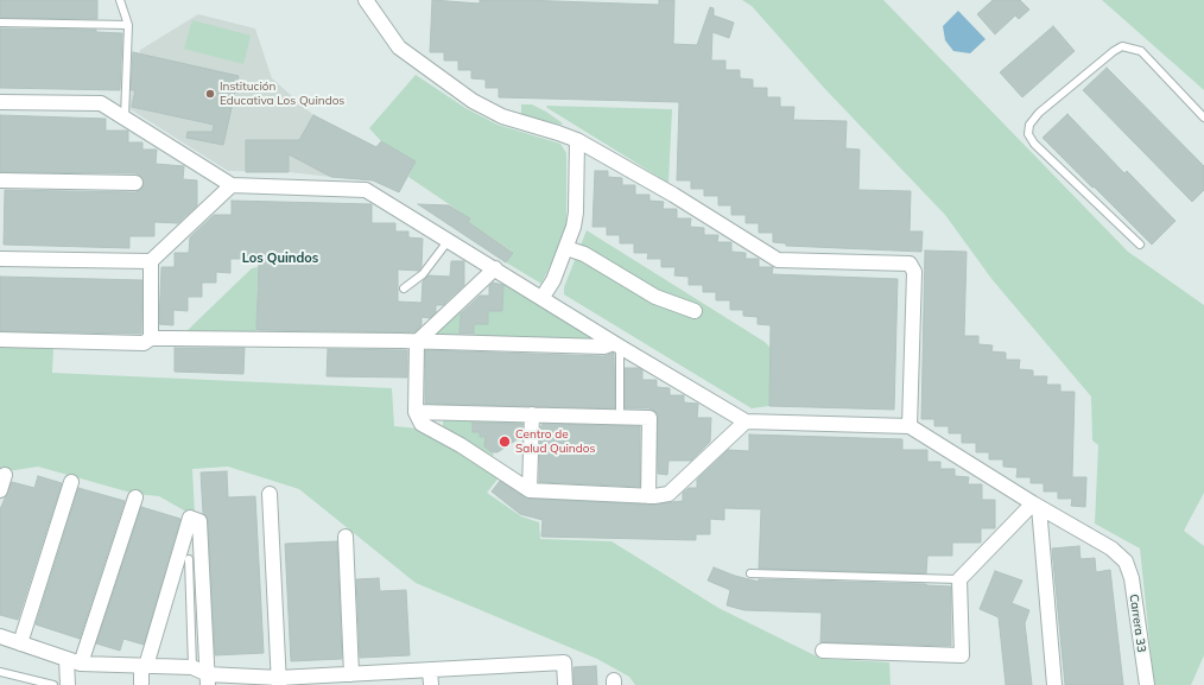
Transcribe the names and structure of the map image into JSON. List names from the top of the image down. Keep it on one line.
{"streets":{"street":["Carrera 33"]},"districts":["Los Quindos"],"places":["Institución Educativa Los Quindos","Centro de Salud Quindos"]}
